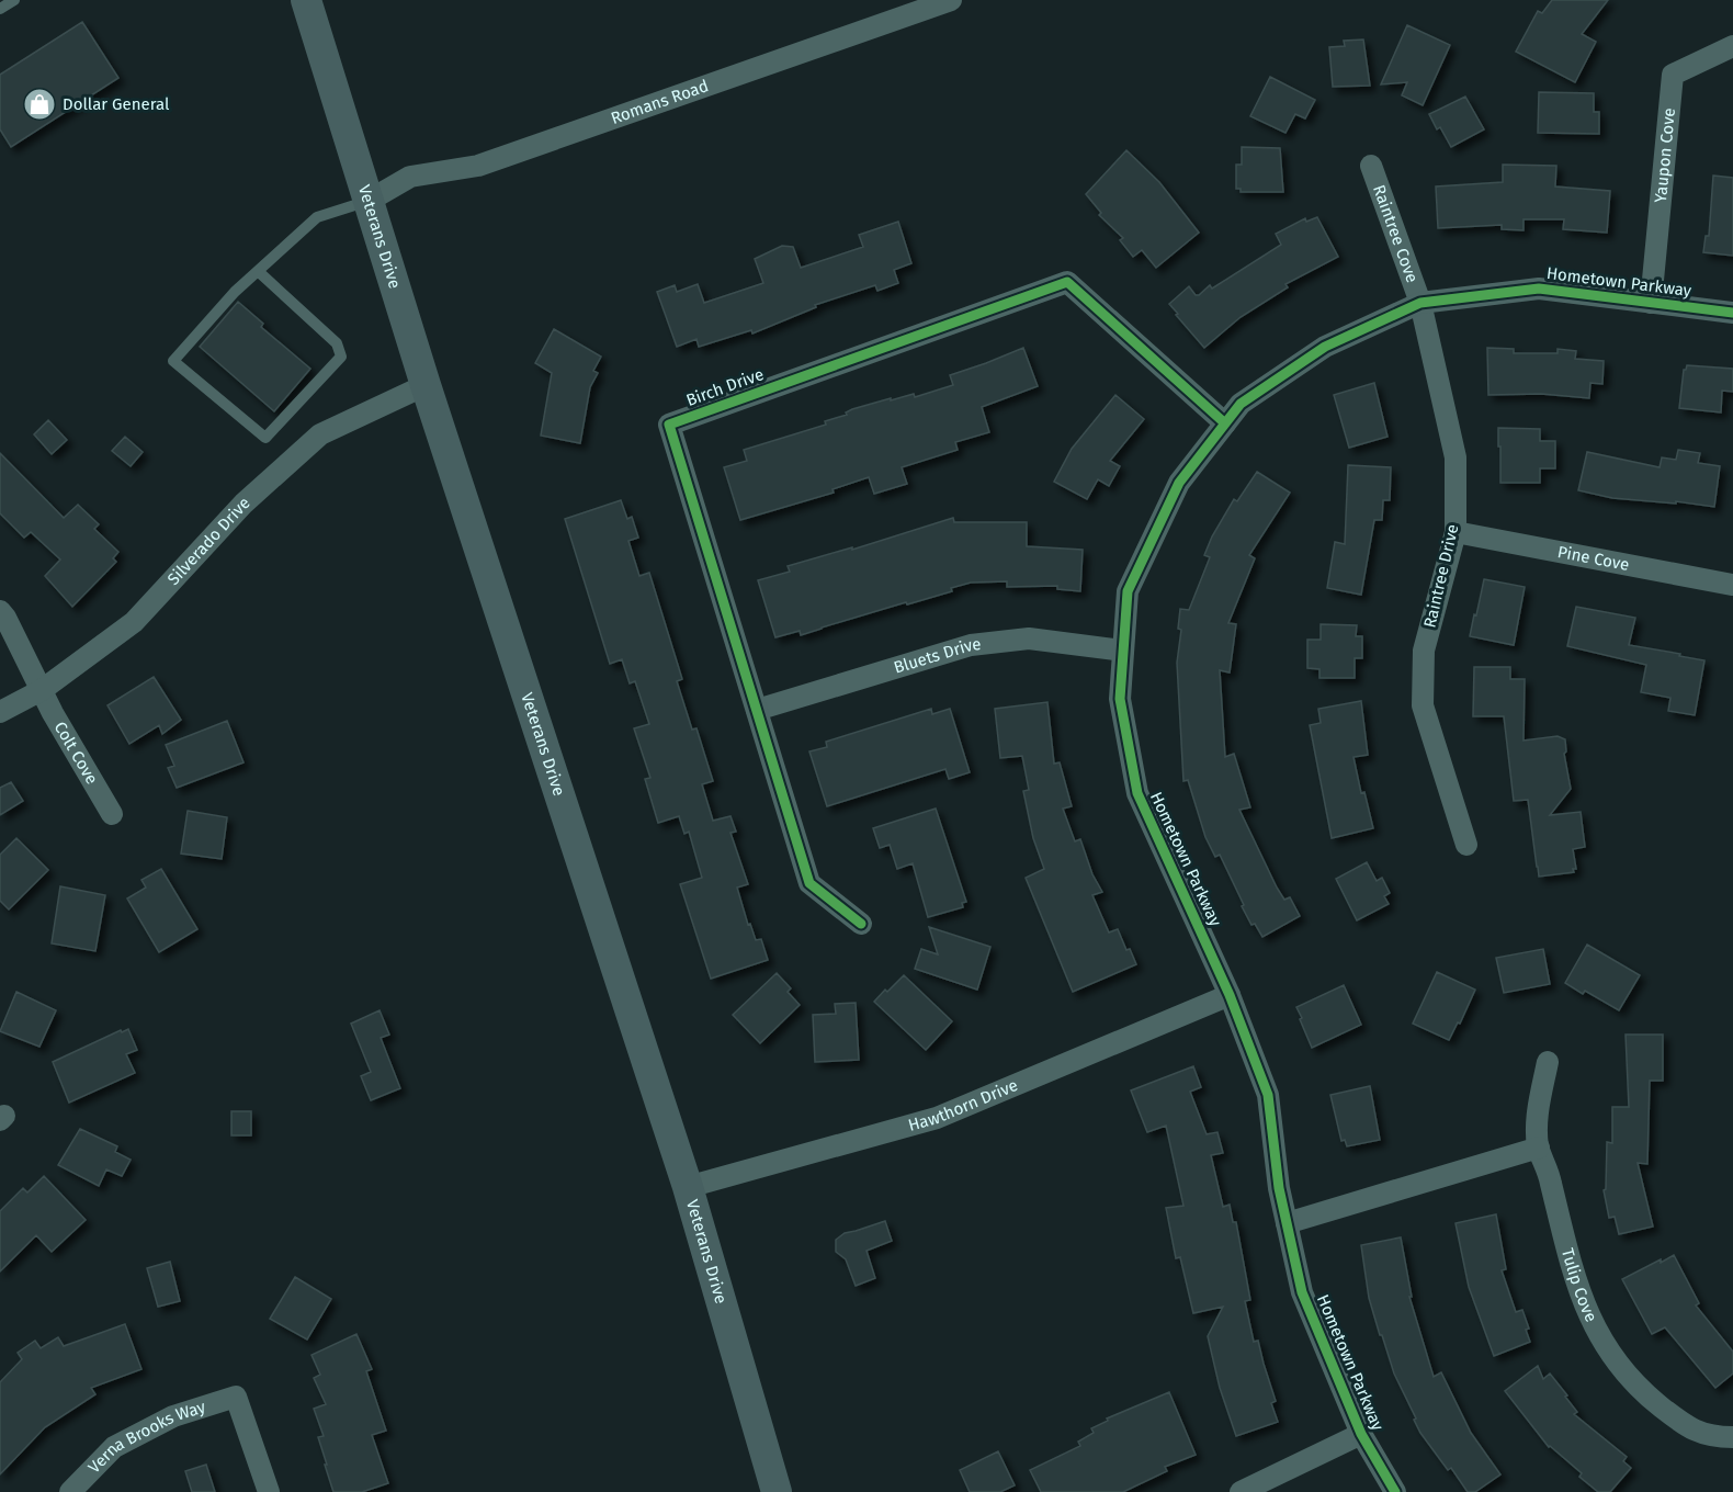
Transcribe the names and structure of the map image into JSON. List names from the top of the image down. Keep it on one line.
{"streets":{"main road":["Veterans Drive"],"street":["Romans Road","Yaupon Cove","Raintree Cove","Hometown Parkway","Birch Drive","Silverado Drive","Pine Cove","Raintree Drive","Bluets Drive","Colt Cove","Hawthorn Drive","Tulip Cove","Verna Brooks Way"]},"crossings":[["Romans Road","Veterans Drive"],["Yaupon Cove","Hometown Parkway"],["Raintree Cove","Hometown Parkway"],["Raintree Cove","Raintree Drive"],["Veterans Drive","Silverado Drive"],["Veterans Drive","Hawthorn Drive"],["Hometown Parkway","Birch Drive"],["Hometown Parkway","Raintree Drive"],["Hometown Parkway","Bluets Drive"],["Hometown Parkway","Hawthorn Drive"],["Birch Drive","Bluets Drive"],["Silverado Drive","Colt Cove"],["Pine Cove","Raintree Drive"]],"places":{"shop":["Dollar General"]}}
